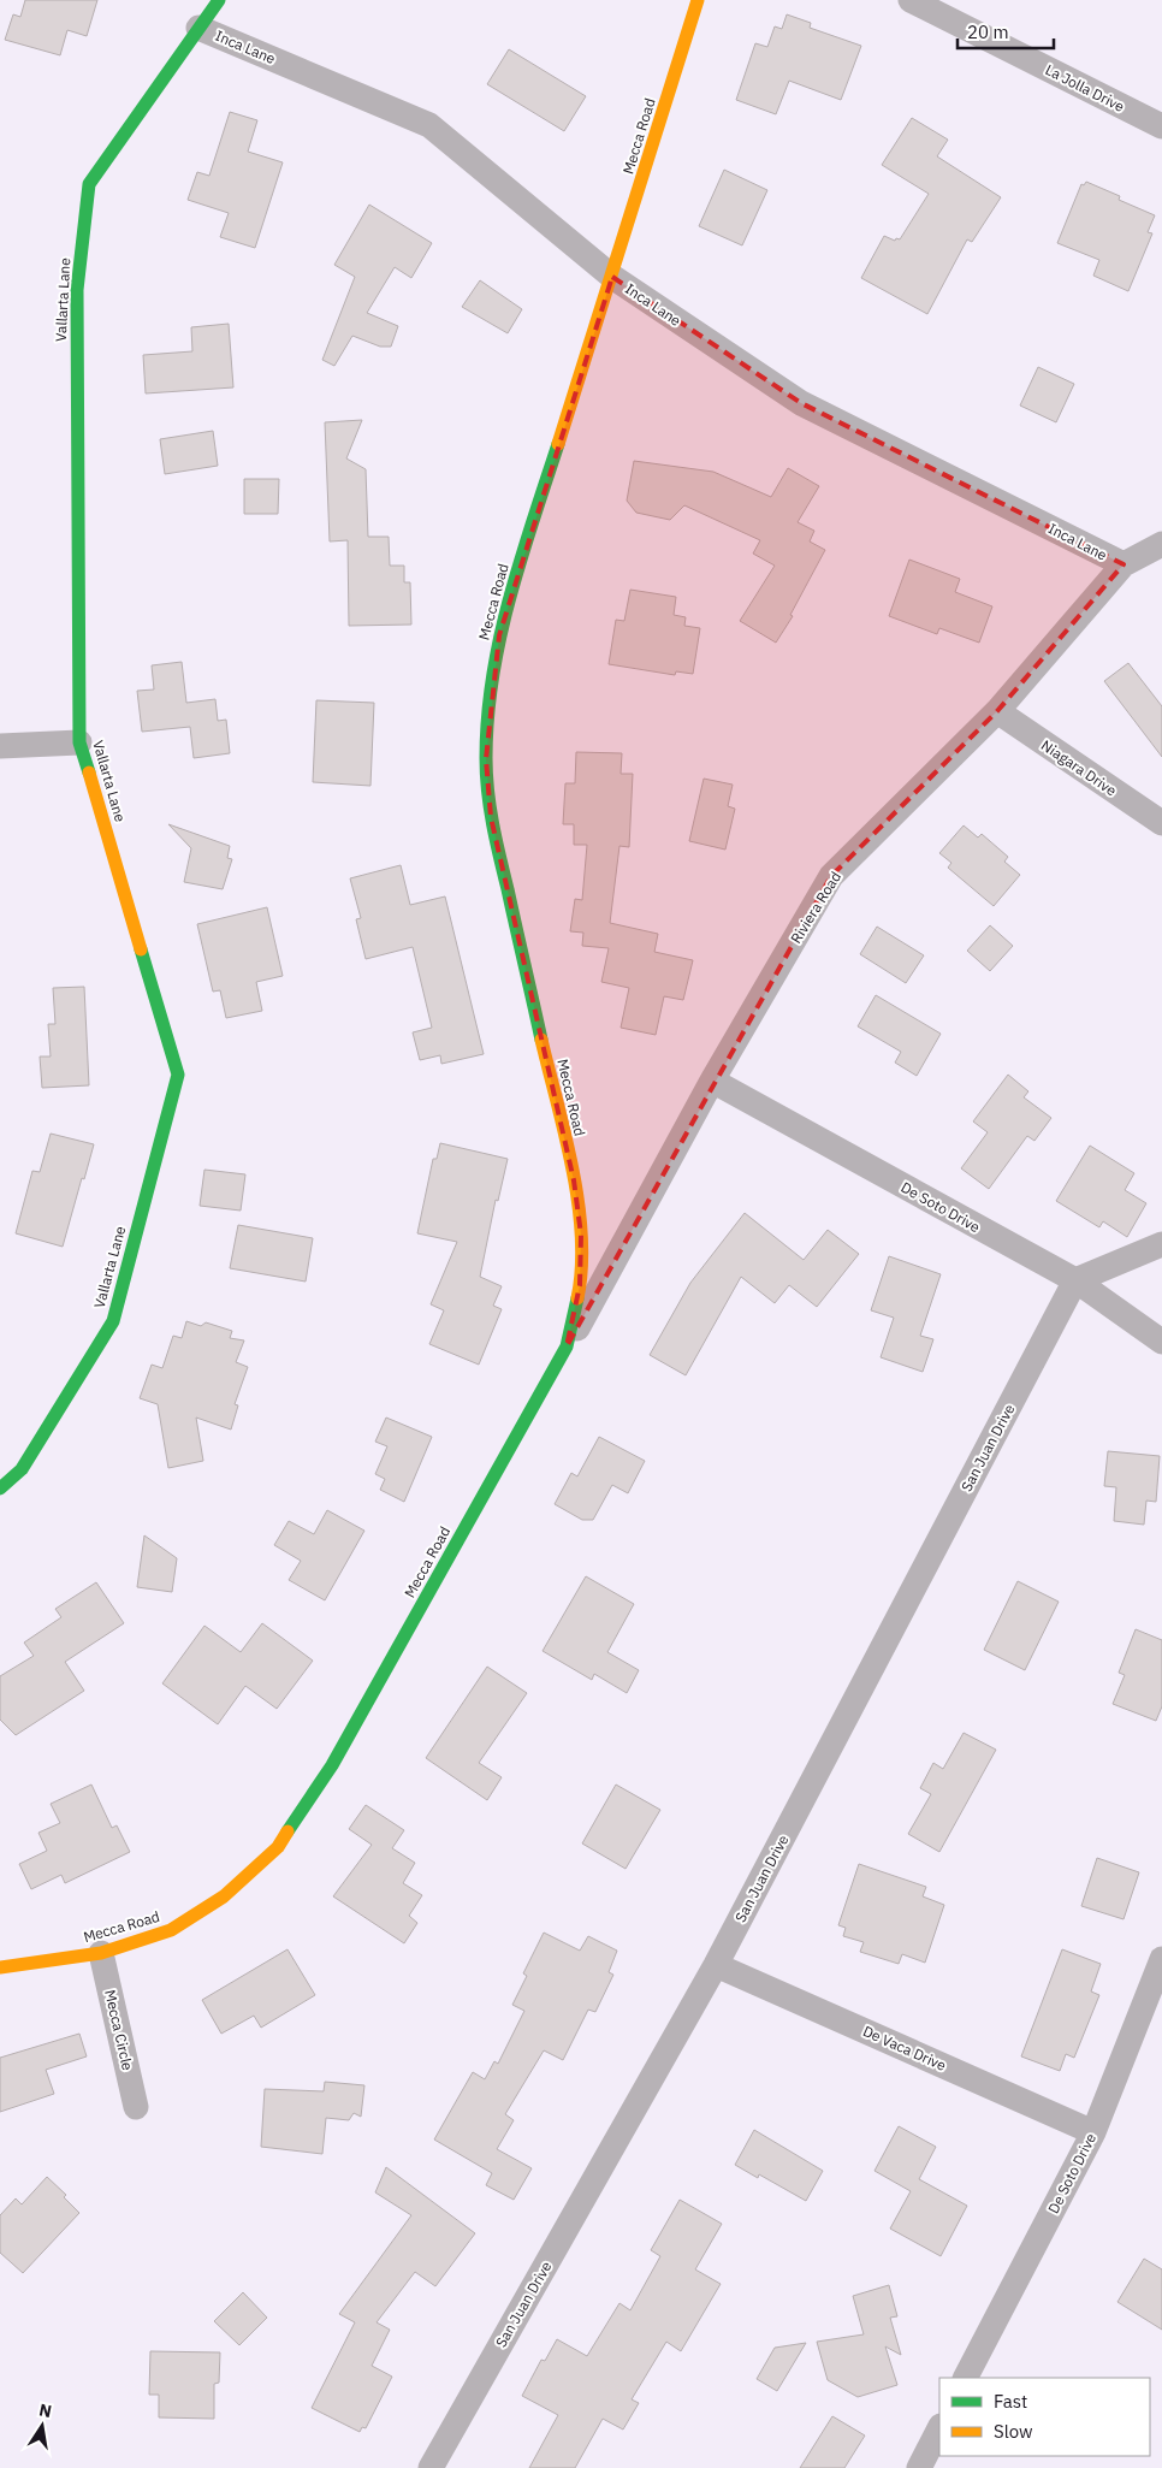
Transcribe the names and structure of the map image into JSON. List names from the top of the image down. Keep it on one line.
{"streets":{"street":["Inca Lane","La Jolla Drive","Mecca Road","Vallarta Lane","Niagara Drive","Riviera Road","De Soto Drive","San Juan Drive","Mecca Circle","De Vaca Drive"]},"crossings":[["Inca Lane","Mecca Road"],["Inca Lane","Vallarta Lane"],["Inca Lane","Riviera Road"],["Mecca Road","Riviera Road"],["Mecca Road","Mecca Circle"],["Niagara Drive","Riviera Road"],["Riviera Road","De Soto Drive"],["De Soto Drive","San Juan Drive"],["De Soto Drive","De Vaca Drive"],["San Juan Drive","De Vaca Drive"]],"legend":["Fast","Slow"],"scale_bar":"20 m","north":"top"}
